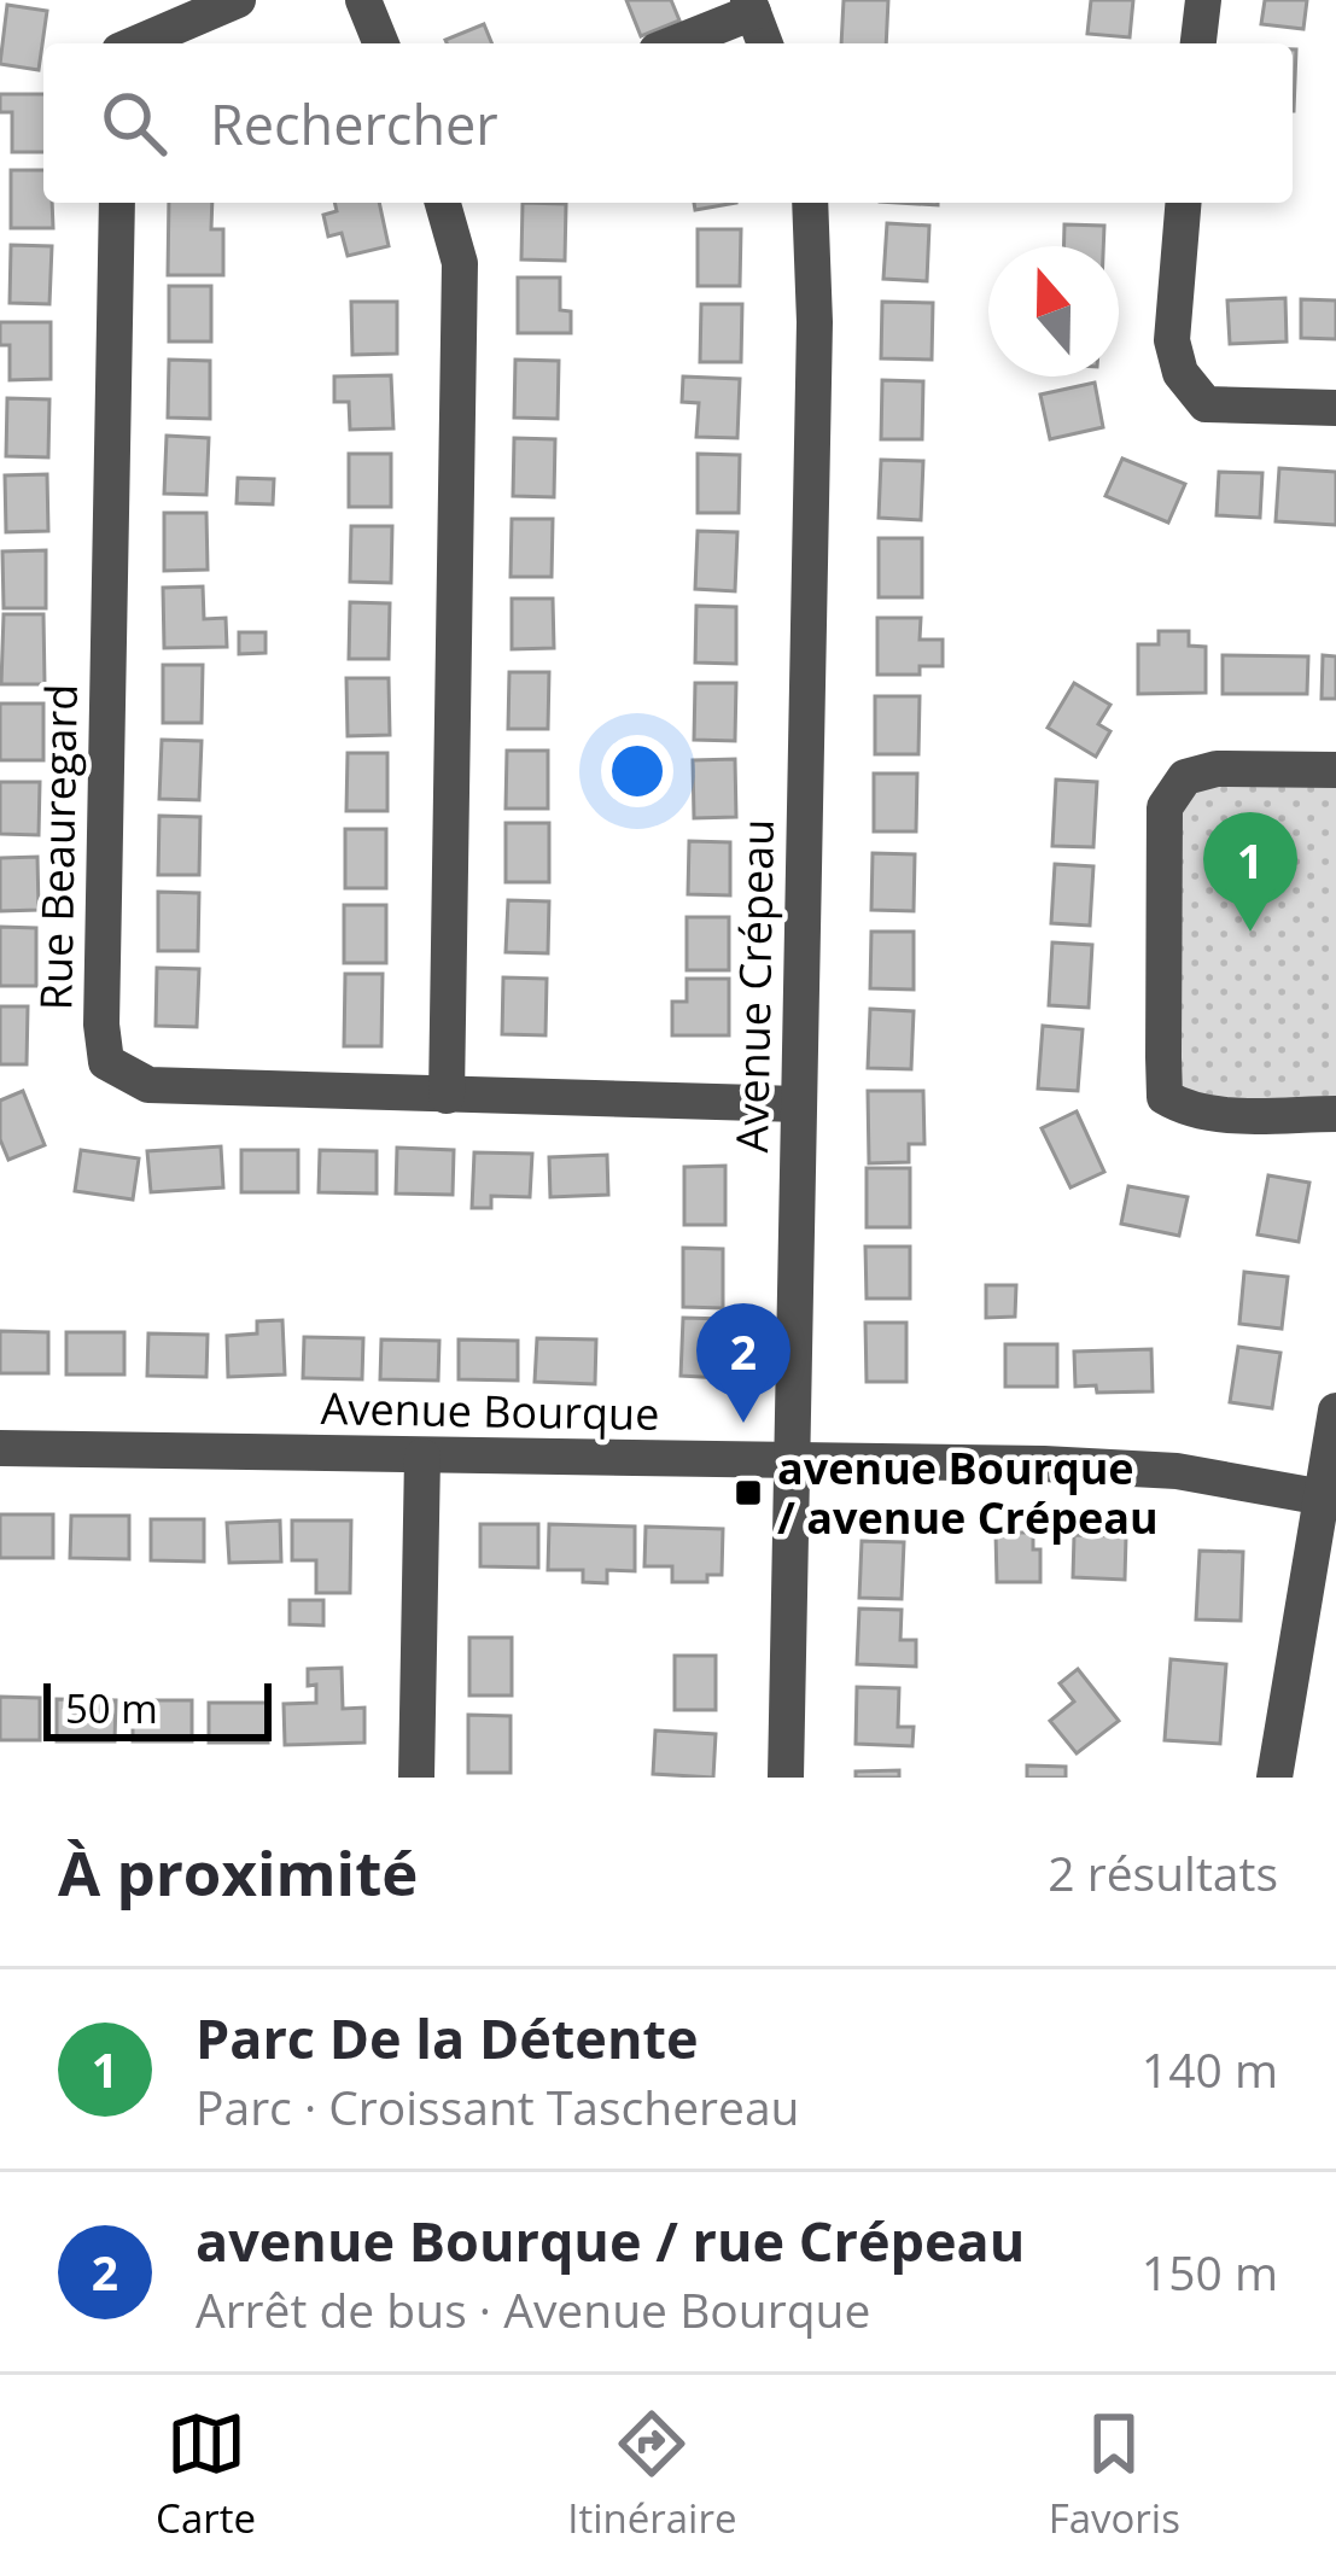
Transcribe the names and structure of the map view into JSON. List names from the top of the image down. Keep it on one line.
{"streets":{"street":["Rue Beauregard","Avenue Crépeau","Avenue Bourque"]},"crossings":[["Rue Beauregard","Avenue Crépeau"],["Avenue Crépeau","Avenue Bourque"]],"places":{"transit":["avenue Bourque / avenue Crépeau"]},"scale_bar":"50 m","north":"top","page":{"search":"Rechercher","pins":["1","2"],"scale":"50 m","heading":["À proximité","2 résultats"],"list":[{"mark":"1","name":"Parc De la Détente","note":"Parc · Croissant Taschereau","value":"140 m"},{"mark":"2","name":"avenue Bourque / rue Crépeau","note":"Arrêt de bus · Avenue Bourque","value":"150 m"}],"nav":["Carte","Itinéraire","Favoris"]}}
